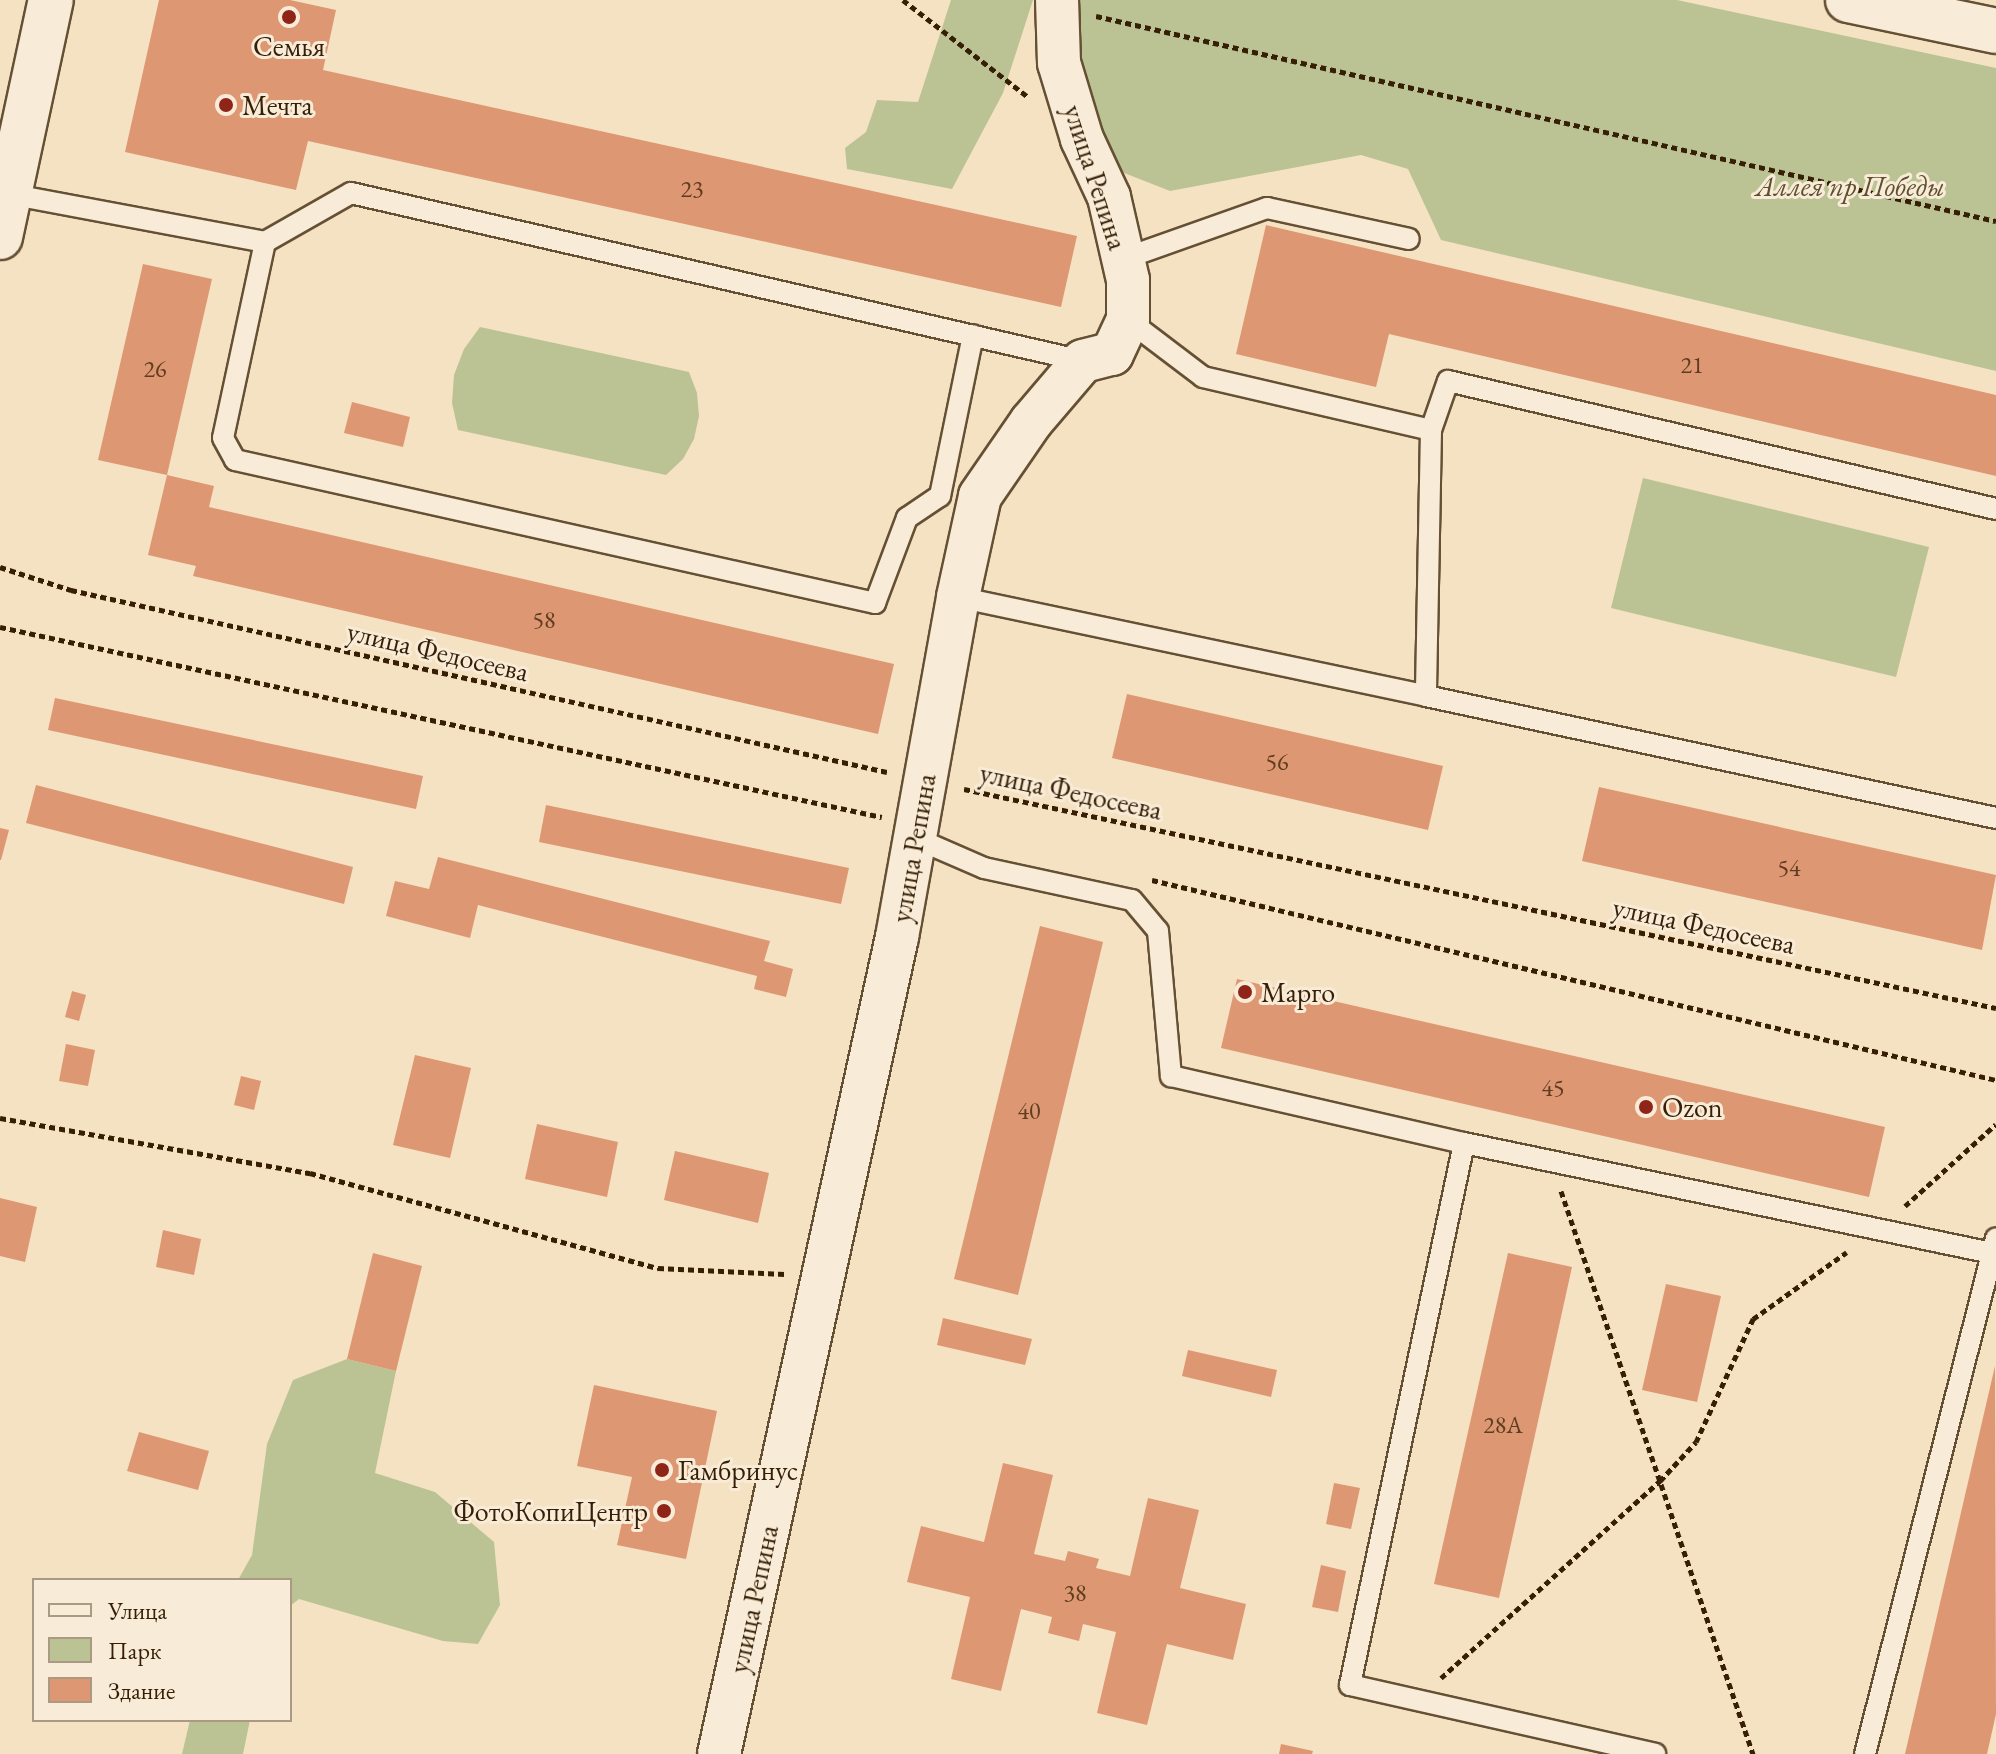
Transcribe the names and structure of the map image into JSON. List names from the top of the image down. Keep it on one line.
{"streets":{"street":["улица Репина"],"path":["улица Федосеева"]},"crossings":[["улица Репина","улица Федосеева"]],"parks":["Аллея пр Победы"],"places":["Семья","Мечта","Марго","Ozon","Гамбринус","ФотоКопиЦентр"],"house_numbers":["23","21","26","58","56","54","45","40","28А","38"],"legend":["Улица","Парк","Здание"]}
